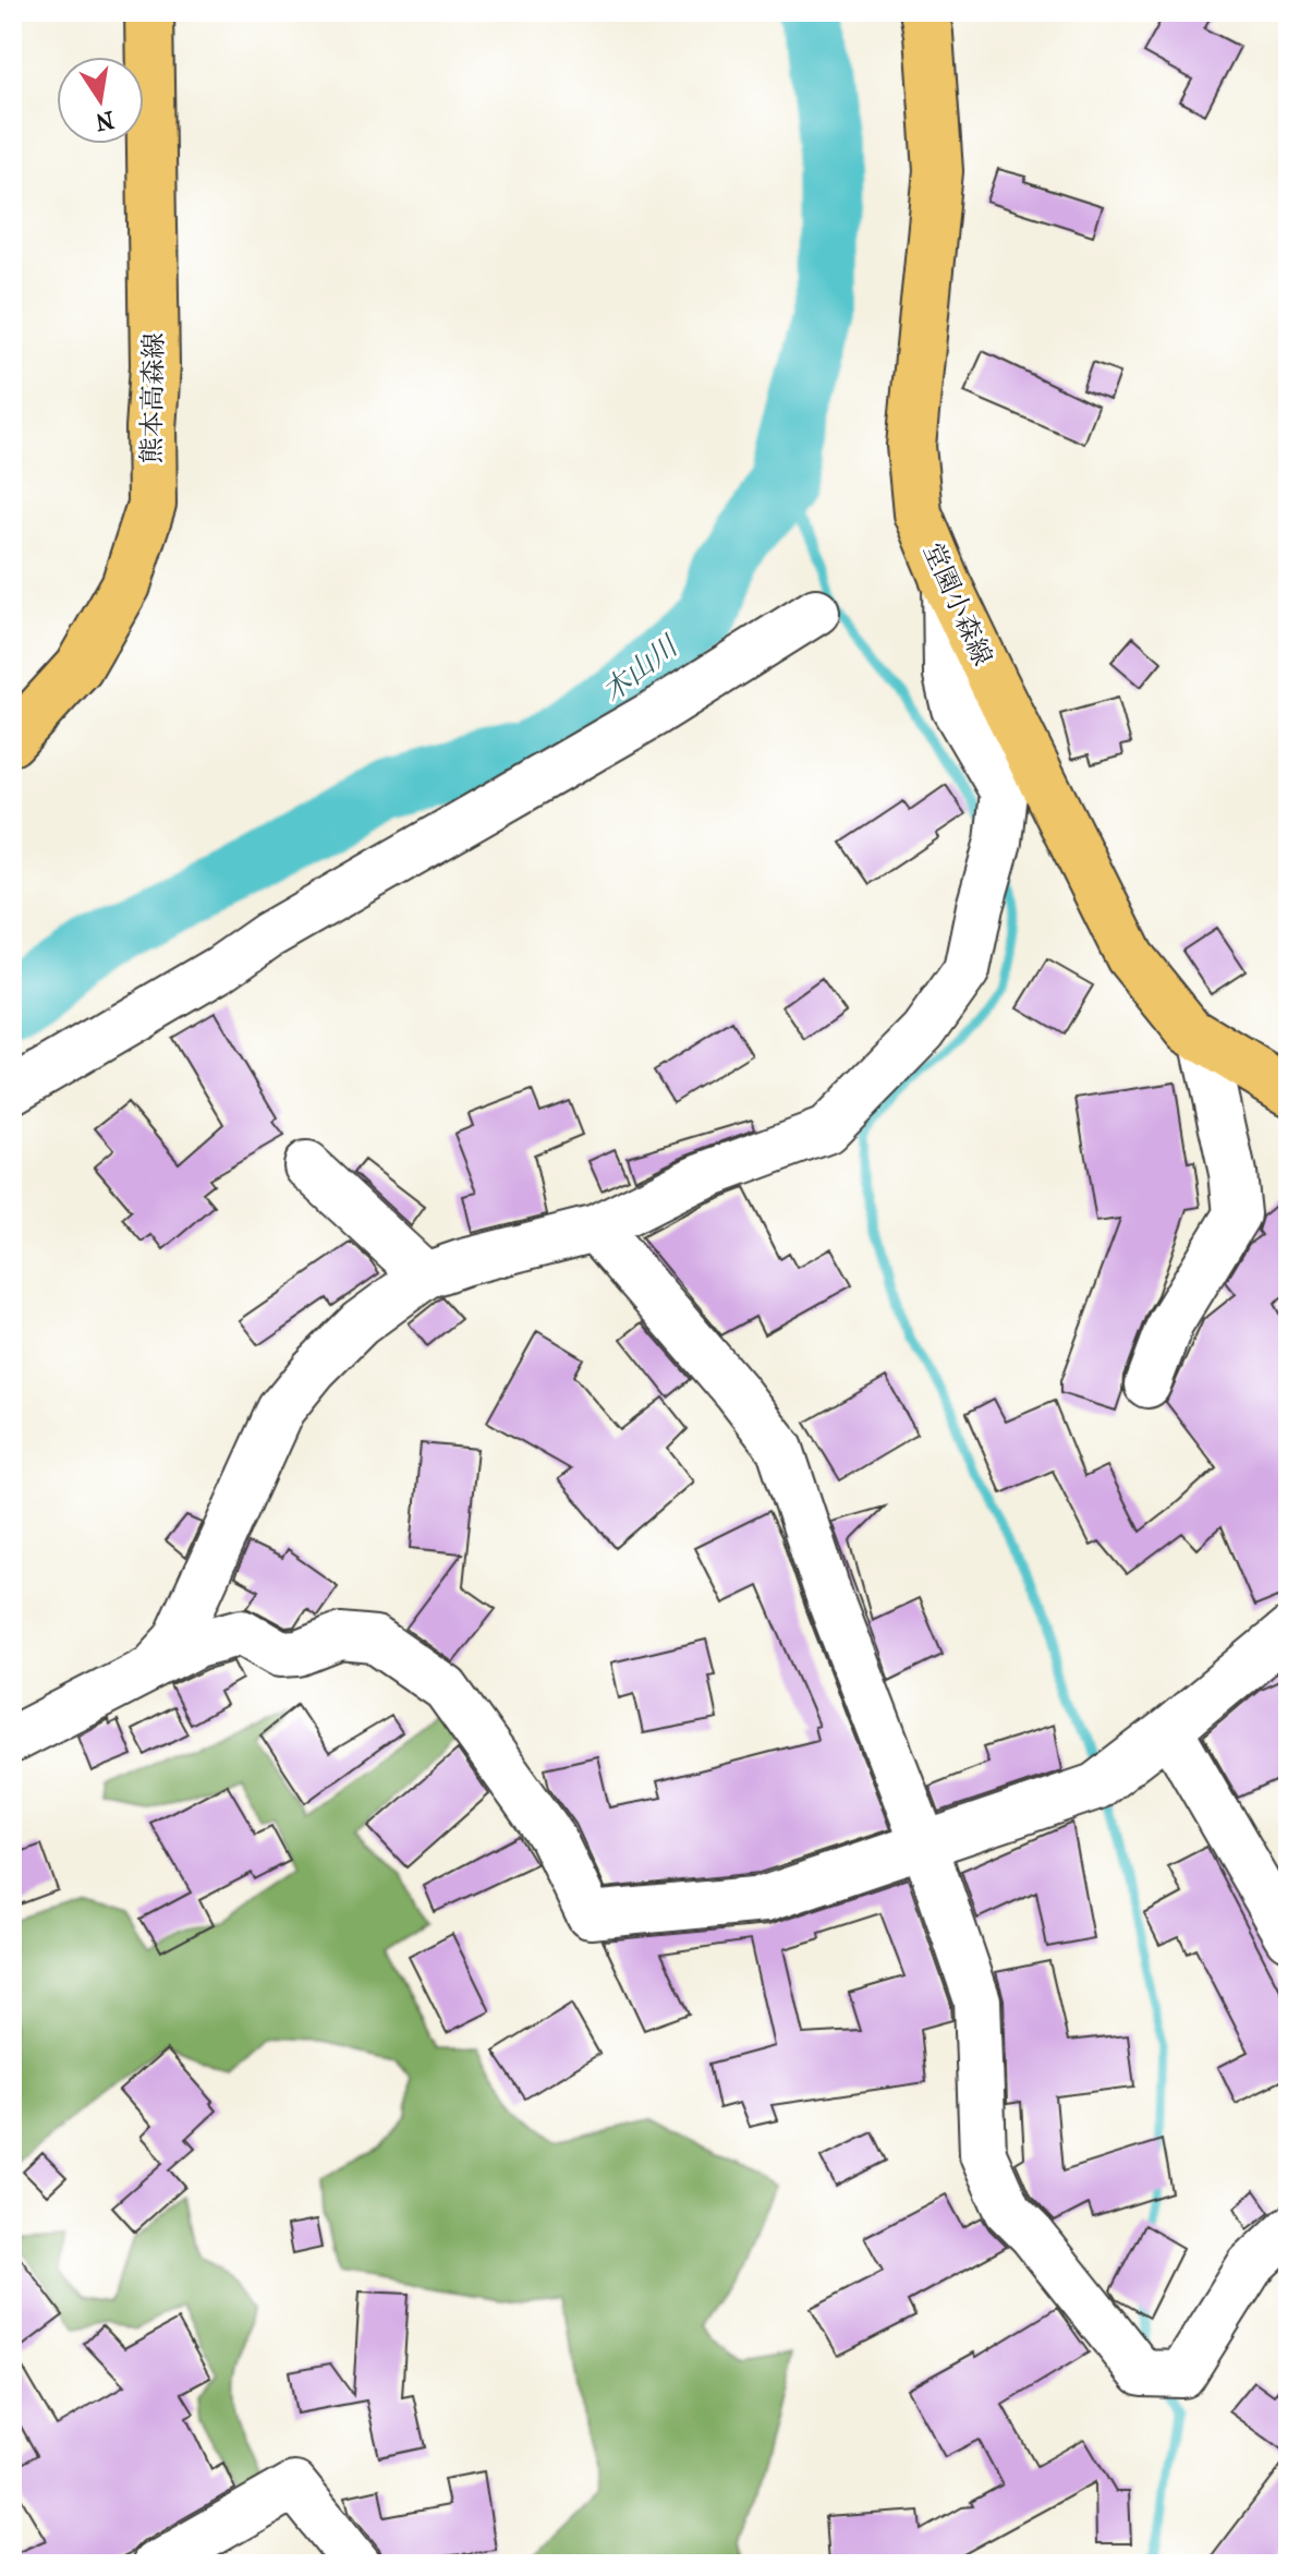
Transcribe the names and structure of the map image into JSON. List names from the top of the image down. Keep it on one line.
{"streets":{"main road":["熊本高森線","堂園小森線"]},"water":["木山川"],"north":"bottom"}
